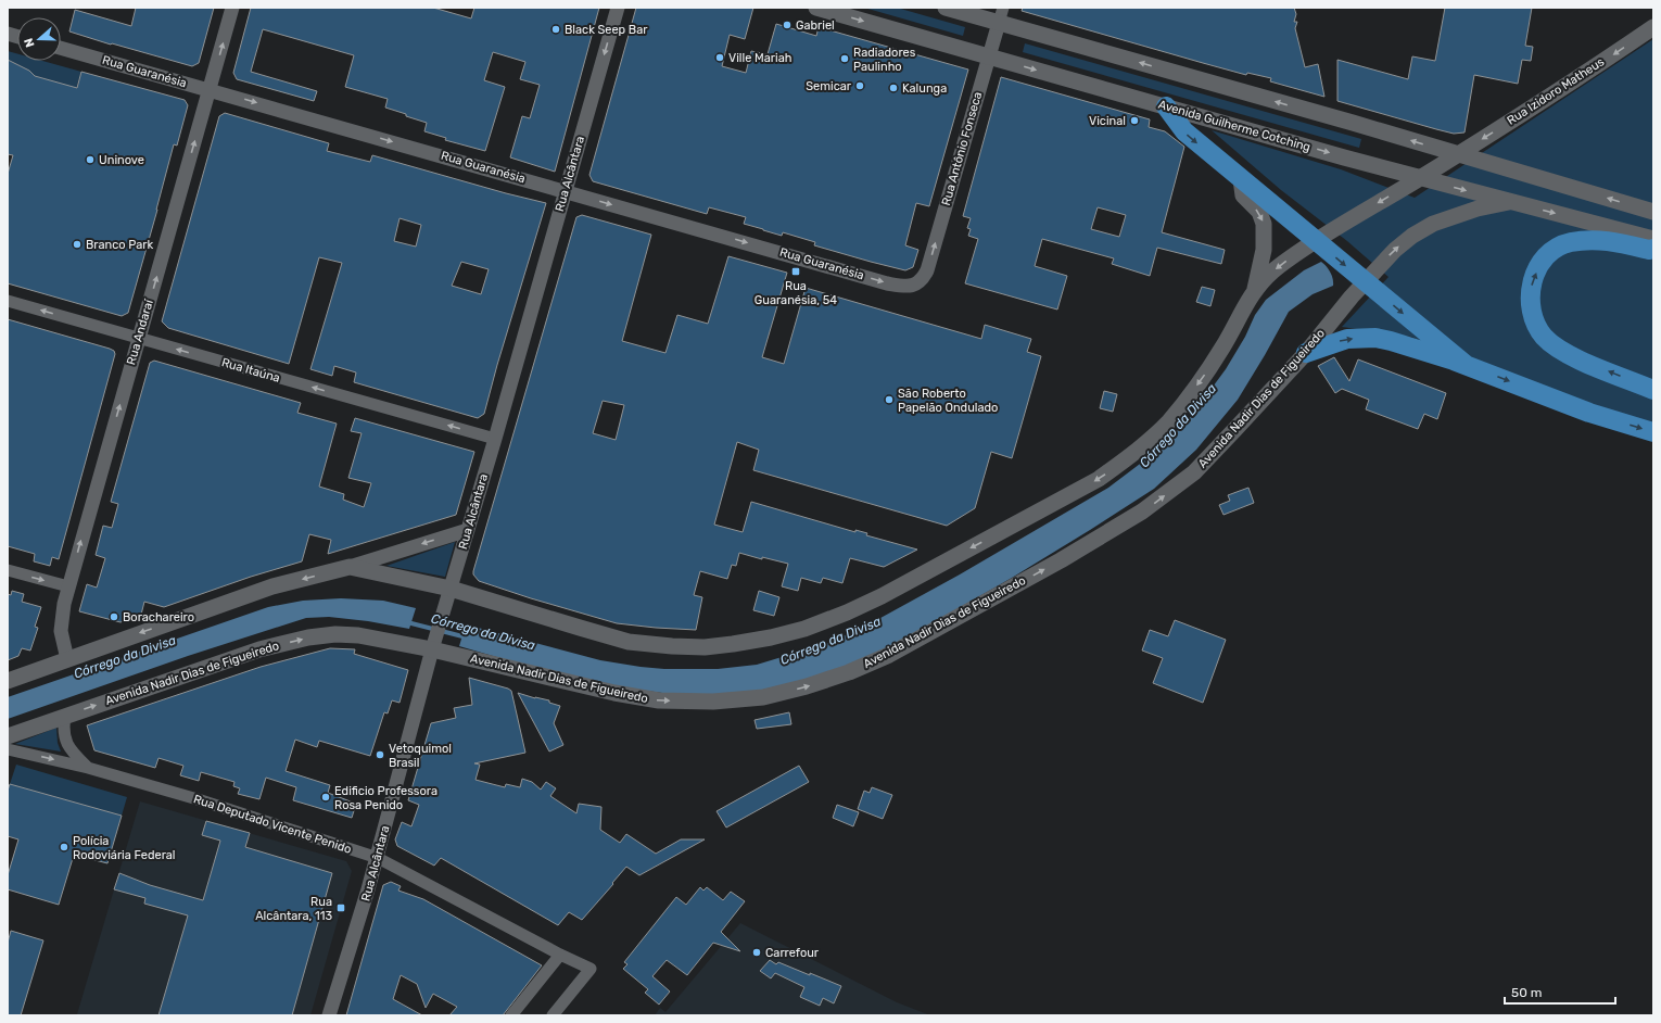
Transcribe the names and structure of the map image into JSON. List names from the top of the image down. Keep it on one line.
{"streets":{"main road":["Rua Izidoro Matheus","Avenida Guilherme Cotching","Avenida Nadir Dias de Figueiredo"],"street":["Rua Guaranésia","Rua Antônio Fonseca","Rua Alcântara","Rua Andaraí","Rua Itaúna","Rua Deputado Vicente Penido"]},"crossings":[["Rua Guaranésia","Rua Antônio Fonseca"],["Rua Guaranésia","Rua Alcântara"],["Rua Guaranésia","Rua Andaraí"],["Rua Izidoro Matheus","Avenida Guilherme Cotching"],["Avenida Guilherme Cotching","Rua Antônio Fonseca"],["Avenida Guilherme Cotching","Avenida Nadir Dias de Figueiredo"],["Rua Alcântara","Rua Itaúna"],["Rua Alcântara","Avenida Nadir Dias de Figueiredo"],["Rua Alcântara","Rua Deputado Vicente Penido"],["Rua Andaraí","Rua Itaúna"]],"one_way":["Rua Guaranésia","Rua Izidoro Matheus","Rua Antônio Fonseca","Rua Andaraí","Rua Itaúna"],"water":["Córrego da Divisa"],"places":{"other":["Gabriel","Black Seep Bar","Ville Mariah","Radiadores Paulinho","Semicar","Kalunga","Vicinal","Uninove","Branco Park","São Roberto Papelão Ondulado","Borachareiro","Vetoquimol Brasil","Edificio Professora Rosa Penido","Polícia Rodoviária Federal","Carrefour"],"transit":["Rua Guaranésia, 54","Rua Alcântara, 113"]},"scale_bar":"50 m","north":"left"}
